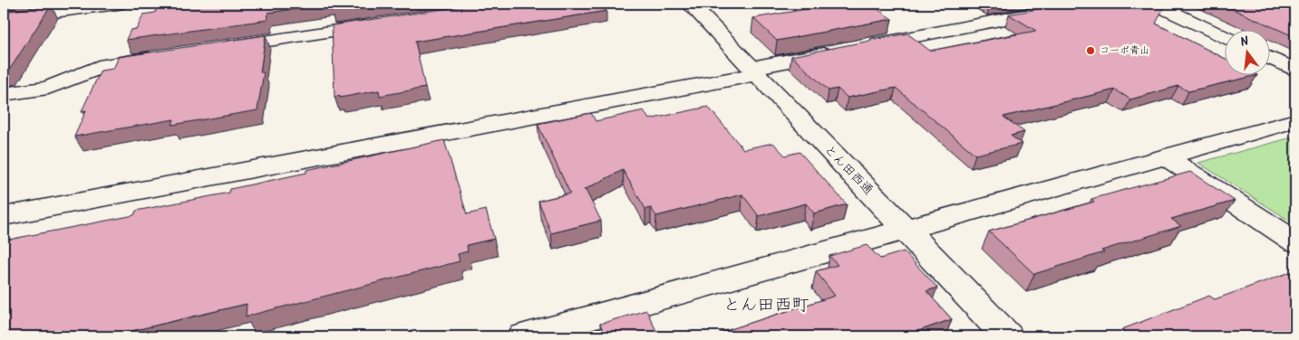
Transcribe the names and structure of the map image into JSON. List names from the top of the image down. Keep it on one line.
{"streets":{"street":["とん田西通"]},"districts":["とん田西町"],"places":["コーポ青山"],"north":"top"}
